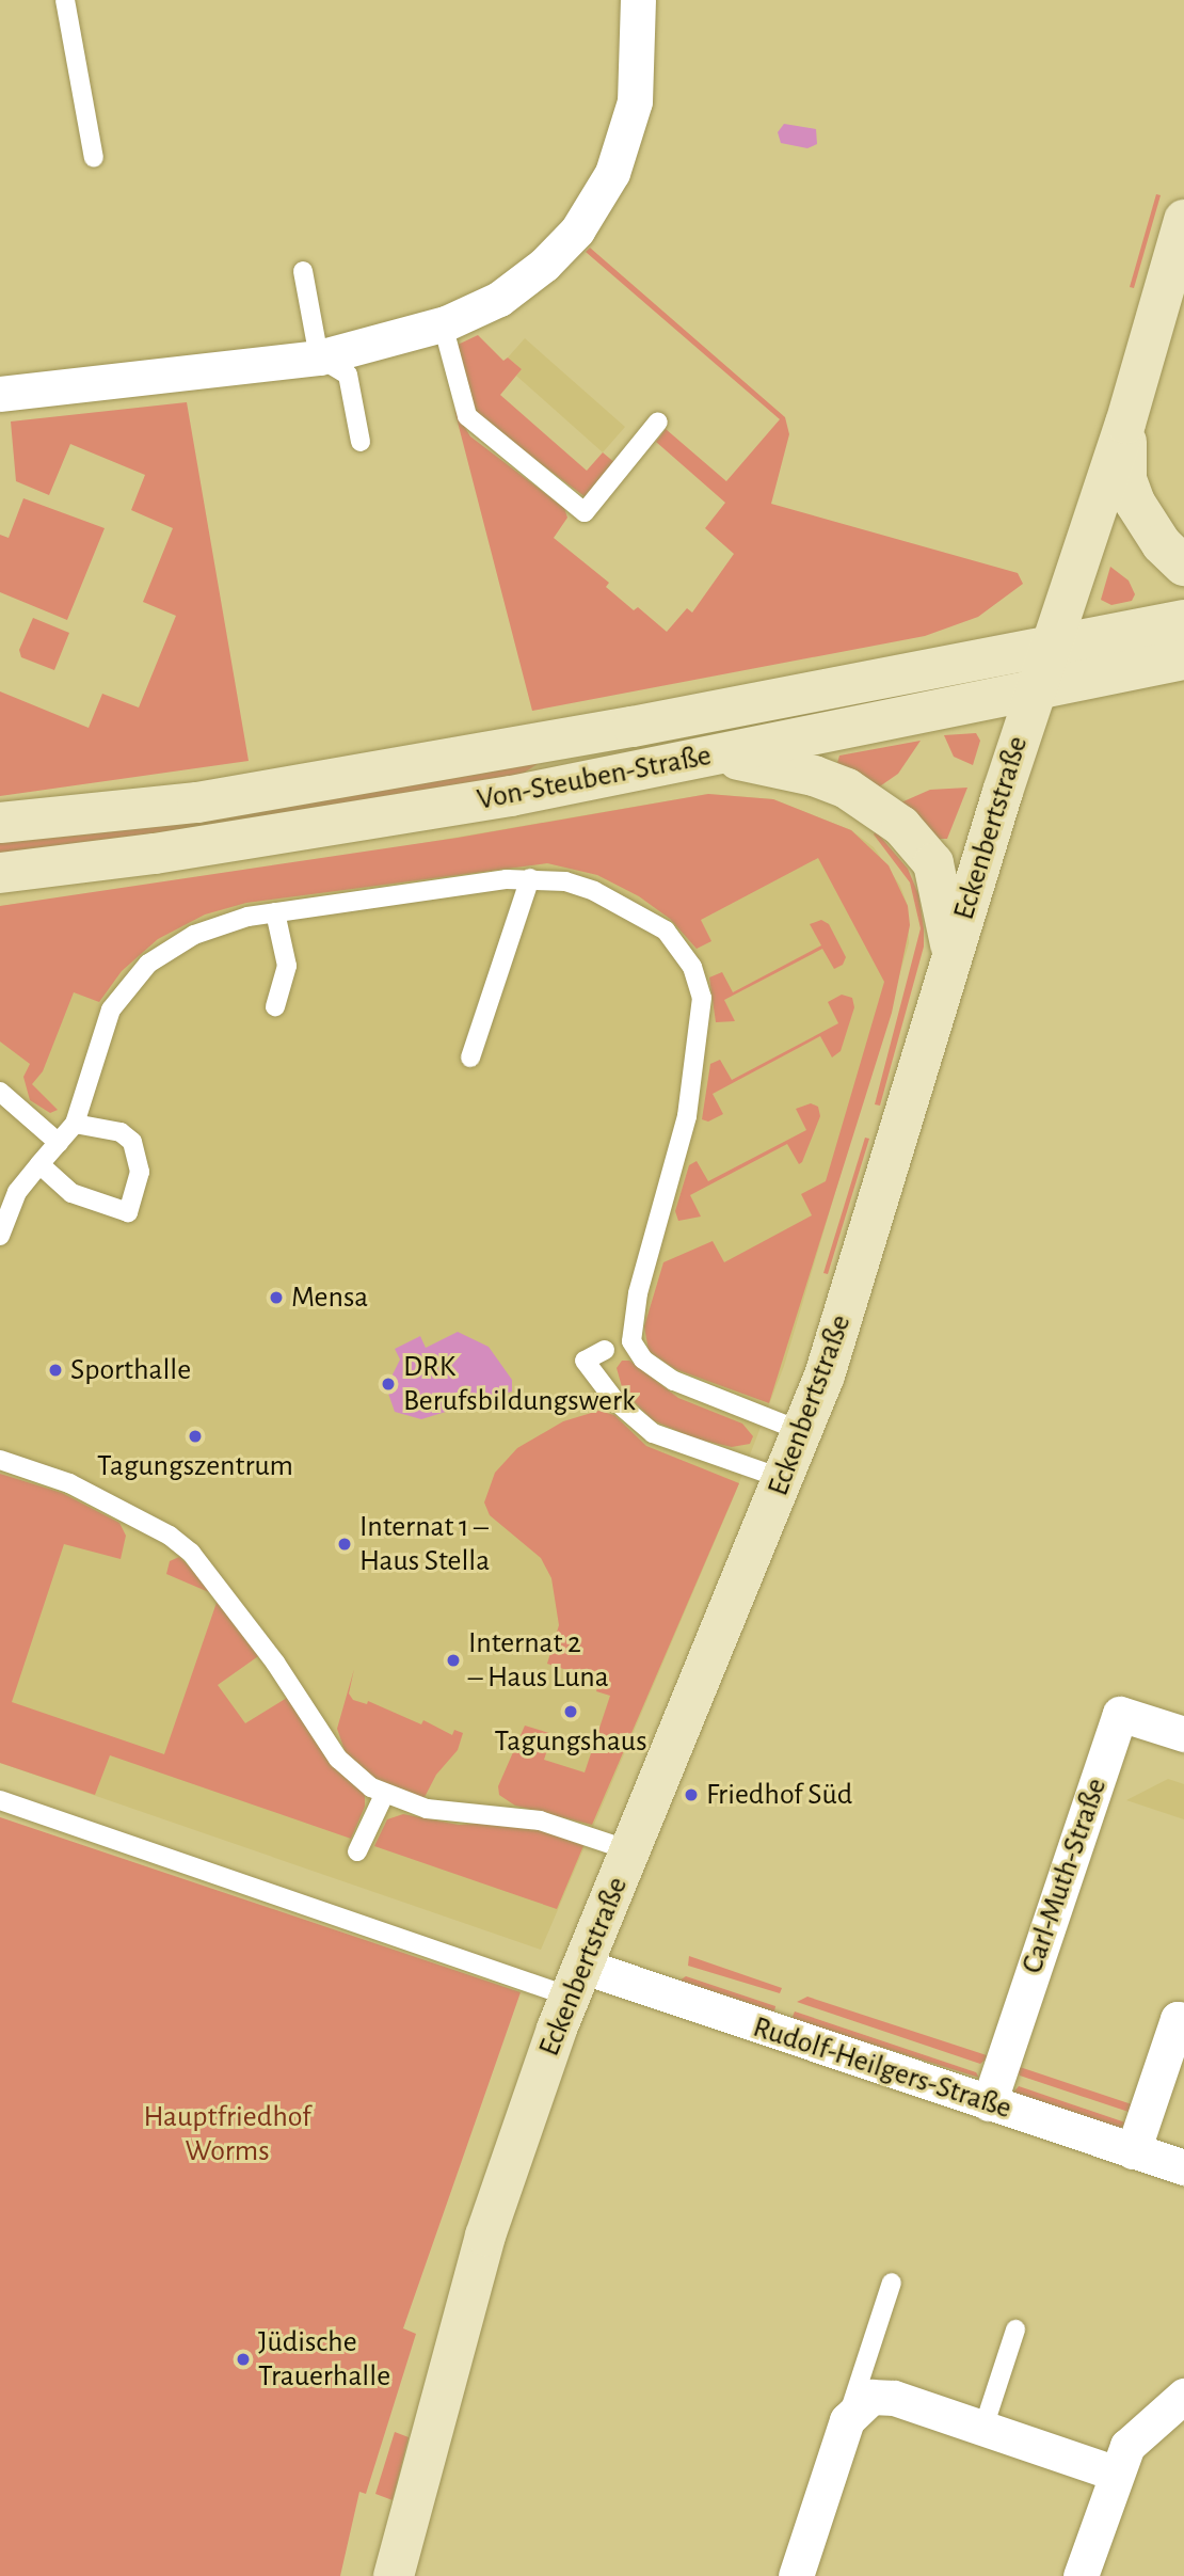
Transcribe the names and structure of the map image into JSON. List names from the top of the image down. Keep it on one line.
{"streets":{"street":["Von-Steuben-Straße","Eckenbertstraße","Carl-Muth-Straße","Rudolf-Heilgers-Straße"]},"crossings":[["Von-Steuben-Straße","Eckenbertstraße"],["Eckenbertstraße","Rudolf-Heilgers-Straße"],["Carl-Muth-Straße","Rudolf-Heilgers-Straße"]],"parks":["Hauptfriedhof Worms"],"places":["Mensa","Sporthalle","DRK Berufsbildungswerk","Tagungszentrum","Internat 1 – Haus Stella","Internat 2 – Haus Luna","Tagungshaus","Friedhof Süd","Jüdische Trauerhalle"]}
